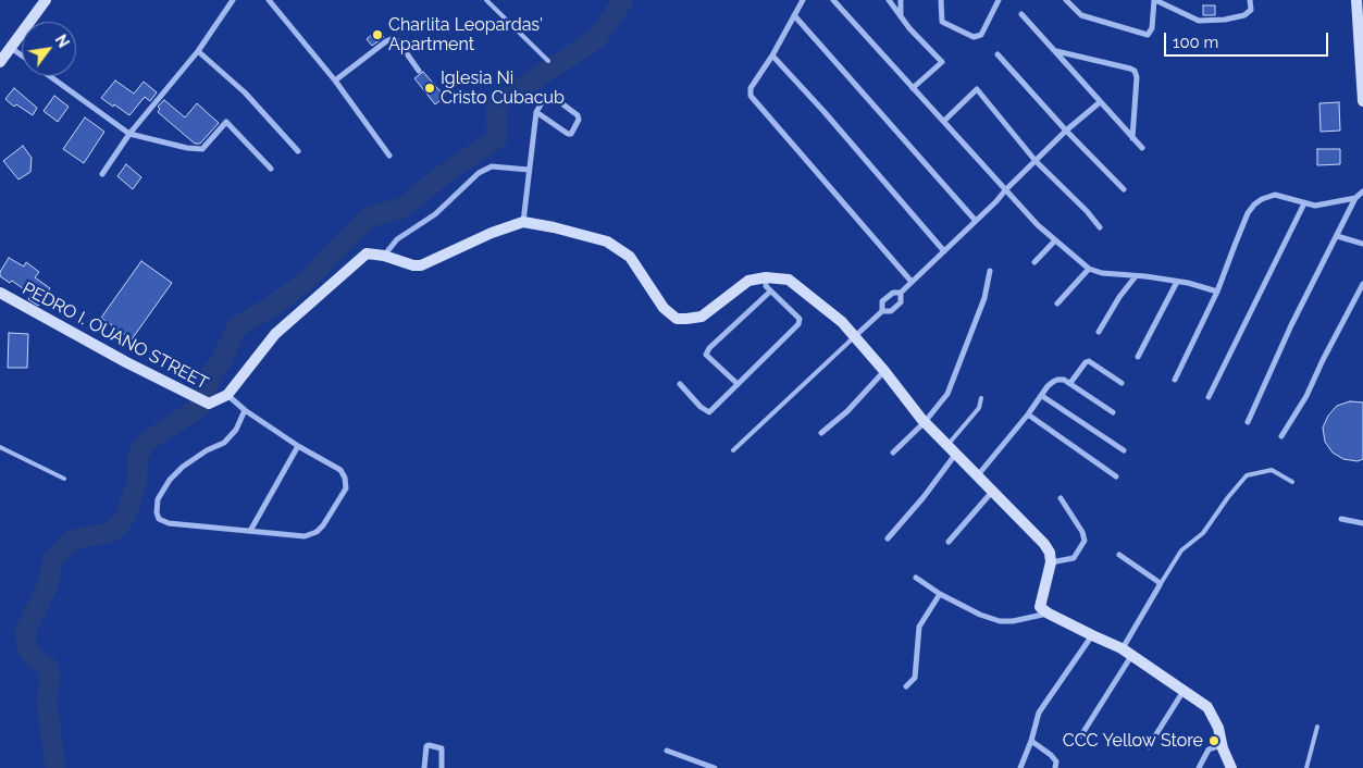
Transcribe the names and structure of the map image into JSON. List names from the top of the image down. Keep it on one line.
{"streets":{"street":["PEDRO I. OUANO STREET"]},"places":["Charlita Leopardas' Apartment","Iglesia Ni Cristo Cubacub","CCC Yellow Store"],"scale_bar":"100 m","north":"top right"}
